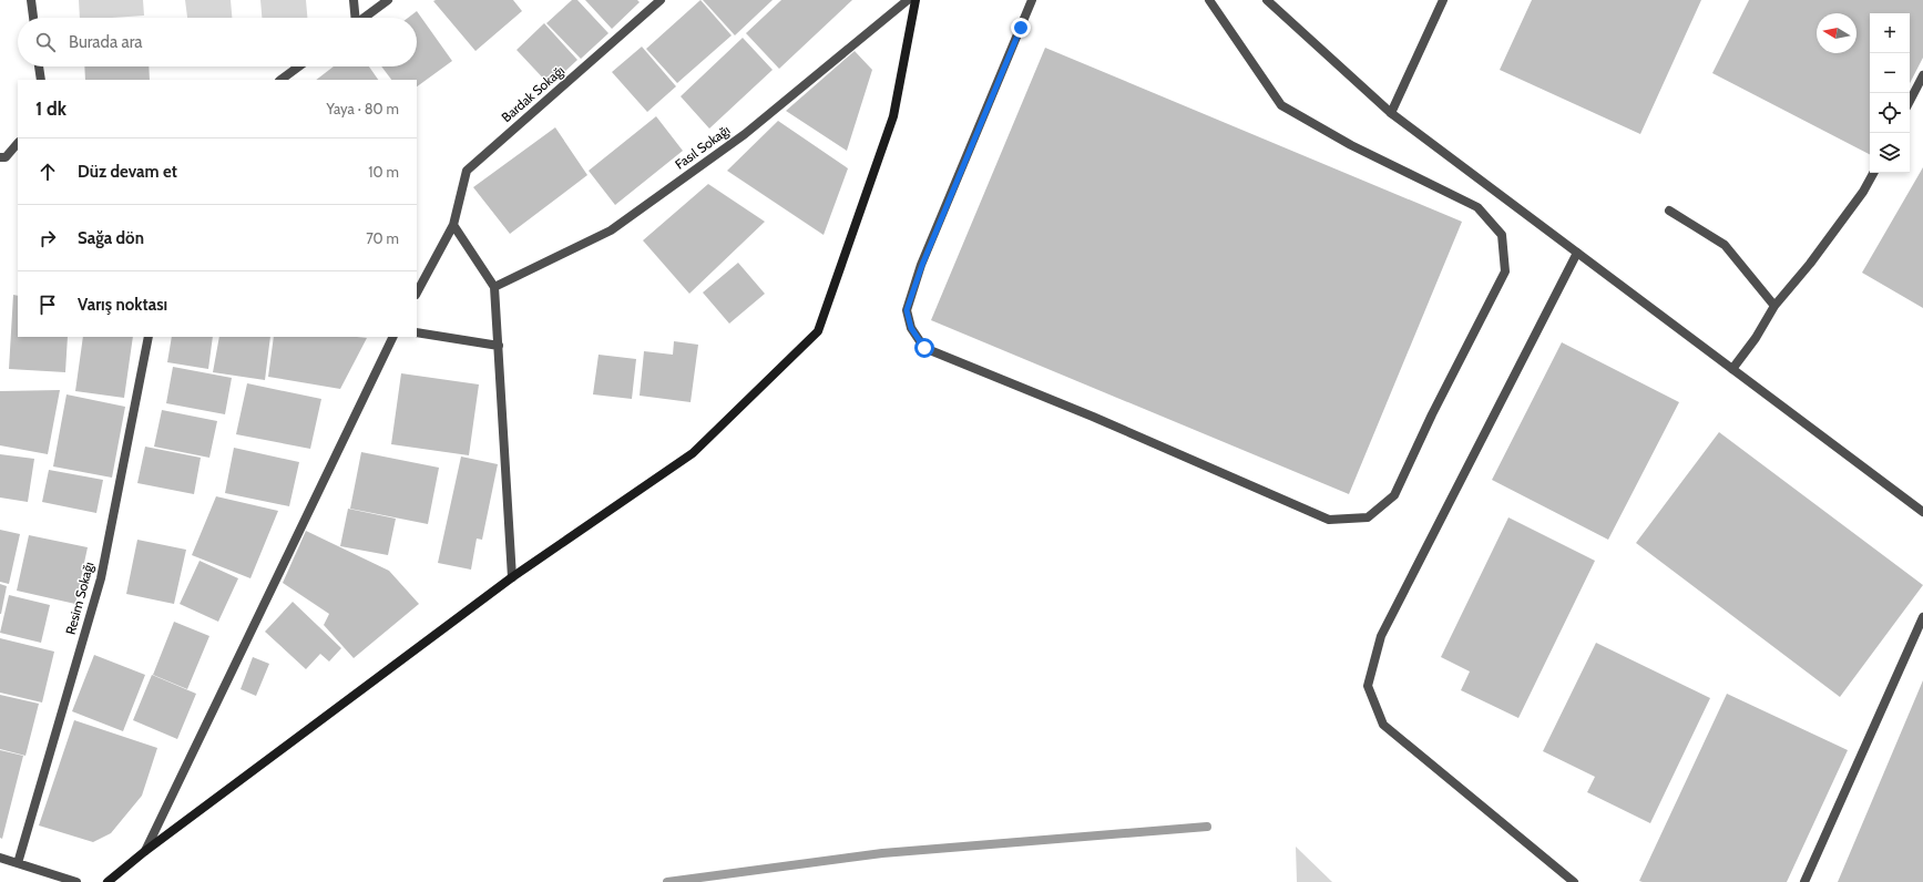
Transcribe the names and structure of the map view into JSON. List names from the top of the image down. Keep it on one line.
{"streets":{"street":["Bardak Sokağı","Fasıl Sokağı","Resim Sokağı"]},"north":"left","page":{"map_buttons":["+","−"],"search":"Burada ara","heading":["1 dk","Yaya · 80 m"],"list":[["Düz devam et","10 m"],["Sağa dön","70 m"],"Varış noktası"]}}
